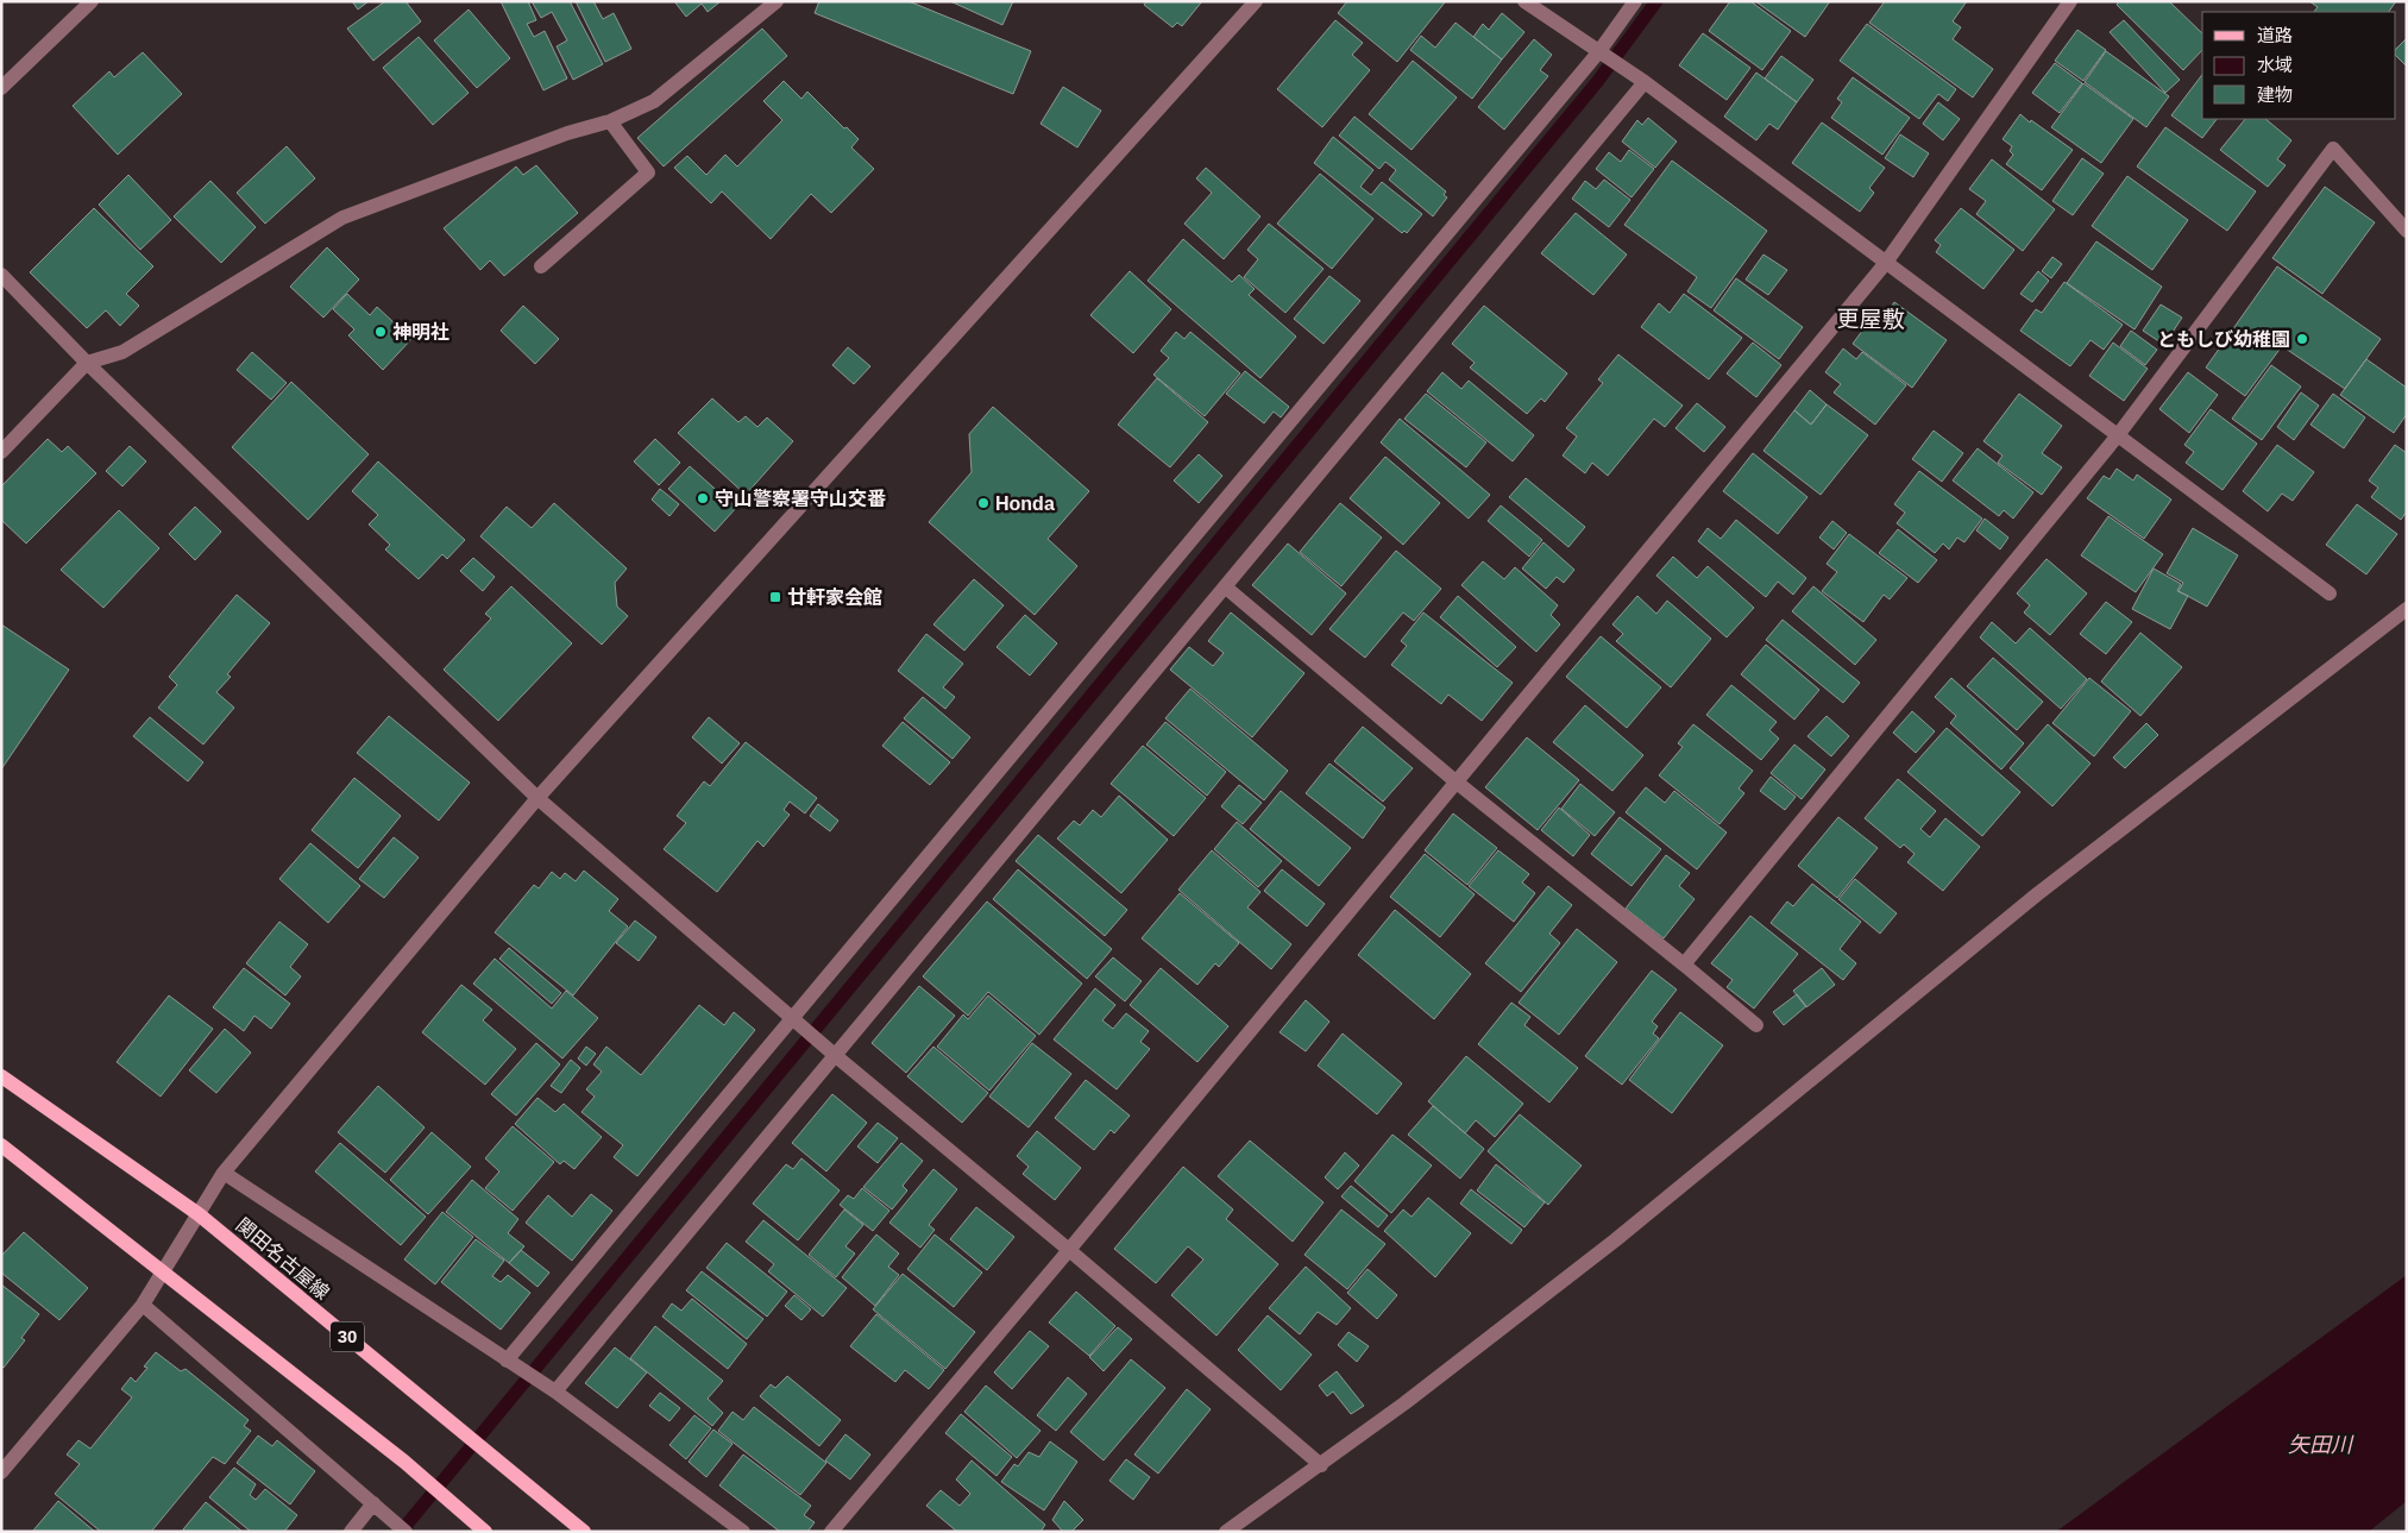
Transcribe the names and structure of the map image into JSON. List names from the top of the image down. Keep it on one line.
{"streets":{"main road":["関田名古屋線","30"]},"districts":["更屋敷"],"water":["矢田川"],"places":{"other":["神明社","ともしび幼稚園","守山警察署守山交番","Honda"],"transit":["廿軒家会館"]},"legend":["道路","水域","建物"]}
